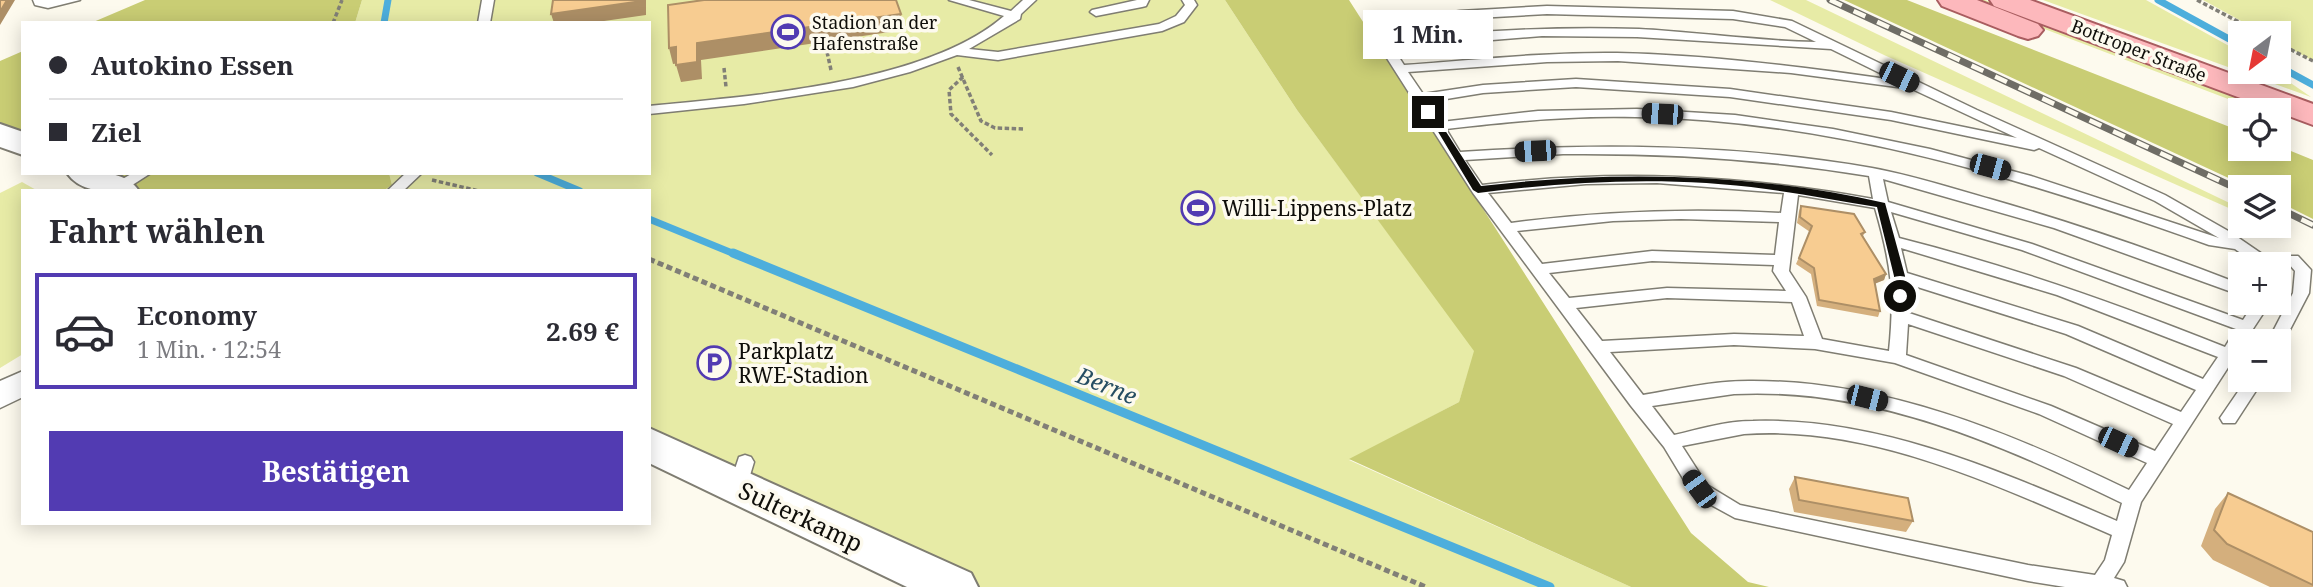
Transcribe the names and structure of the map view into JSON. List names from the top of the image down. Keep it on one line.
{"streets":{"main road":["Bottroper Straße"],"street":["Sulterkamp"]},"water":["Berne"],"places":{"sports":["Stadion an der Hafenstraße","Willi-Lippens-Platz"],"parking":["Parkplatz RWE-Stadion"]},"north":"bottom left","page":{"bubble":"1 Min.","map_buttons":["+","−"],"banner":["Autokino Essen","Ziel"],"heading":"Fahrt wählen","list":[{"name":"Economy","note":"1 Min. · 12:54","value":"2.69 €"}],"buttons":"Bestätigen"}}
